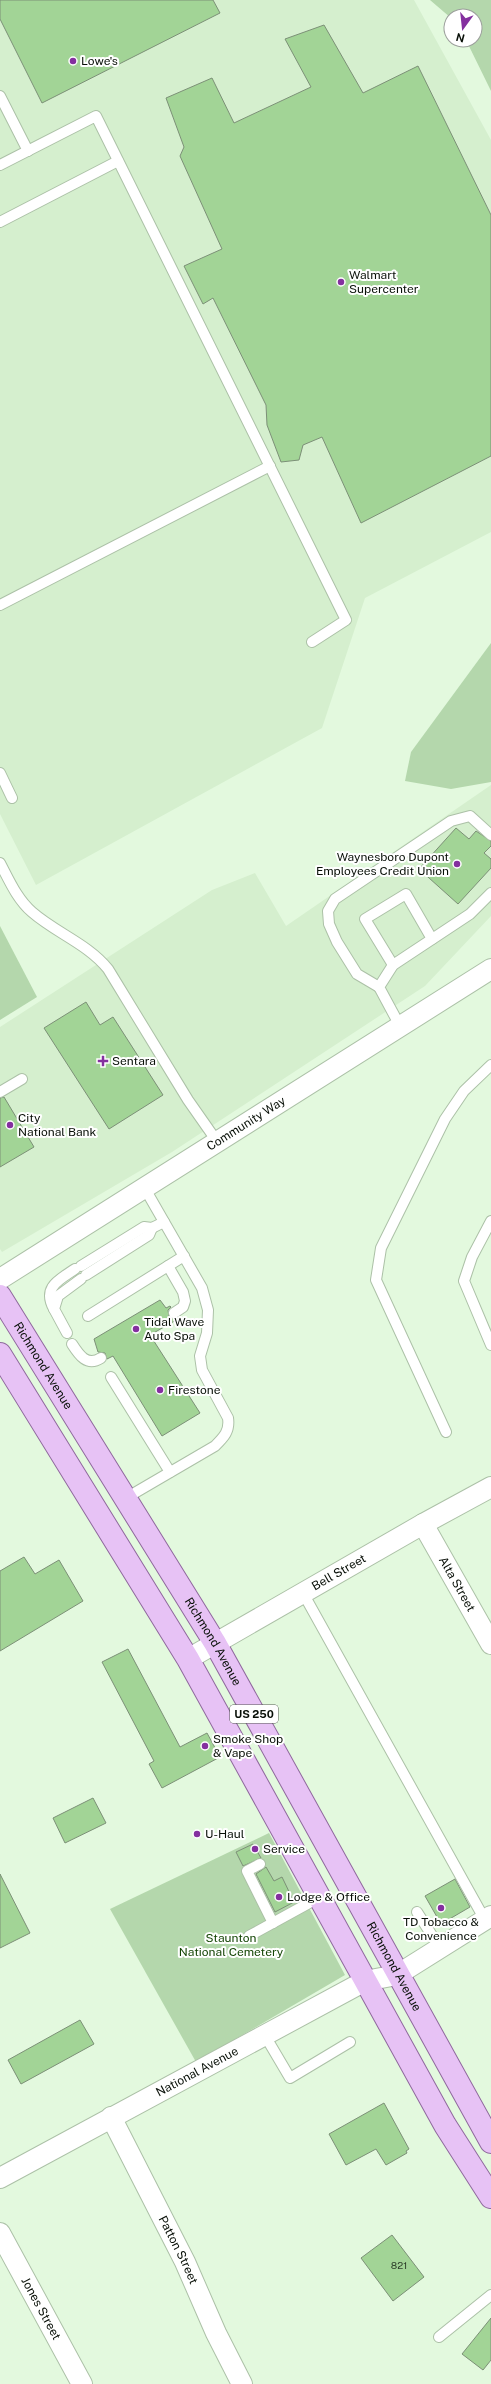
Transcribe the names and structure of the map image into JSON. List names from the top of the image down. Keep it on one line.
{"streets":{"main road":["Richmond Avenue","US 250"],"street":["Community Way","Bell Street","Alta Street","National Avenue","Patton Street","Jones Street"]},"crossings":[["Richmond Avenue","Bell Street"],["Richmond Avenue","National Avenue"],["Bell Street","Alta Street"],["Bell Street","US 250"],["US 250","National Avenue"],["National Avenue","Patton Street"]],"parks":["Staunton National Cemetery"],"places":{"other":["Lowe's","Walmart Supercenter","Waynesboro Dupont Employees Credit Union","City National Bank","Tidal Wave Auto Spa","Firestone","Smoke Shop & Vape","U-Haul","Service","Lodge & Office","TD Tobacco & Convenience"],"health":["Sentara"]},"house_numbers":["821"],"north":"bottom"}
